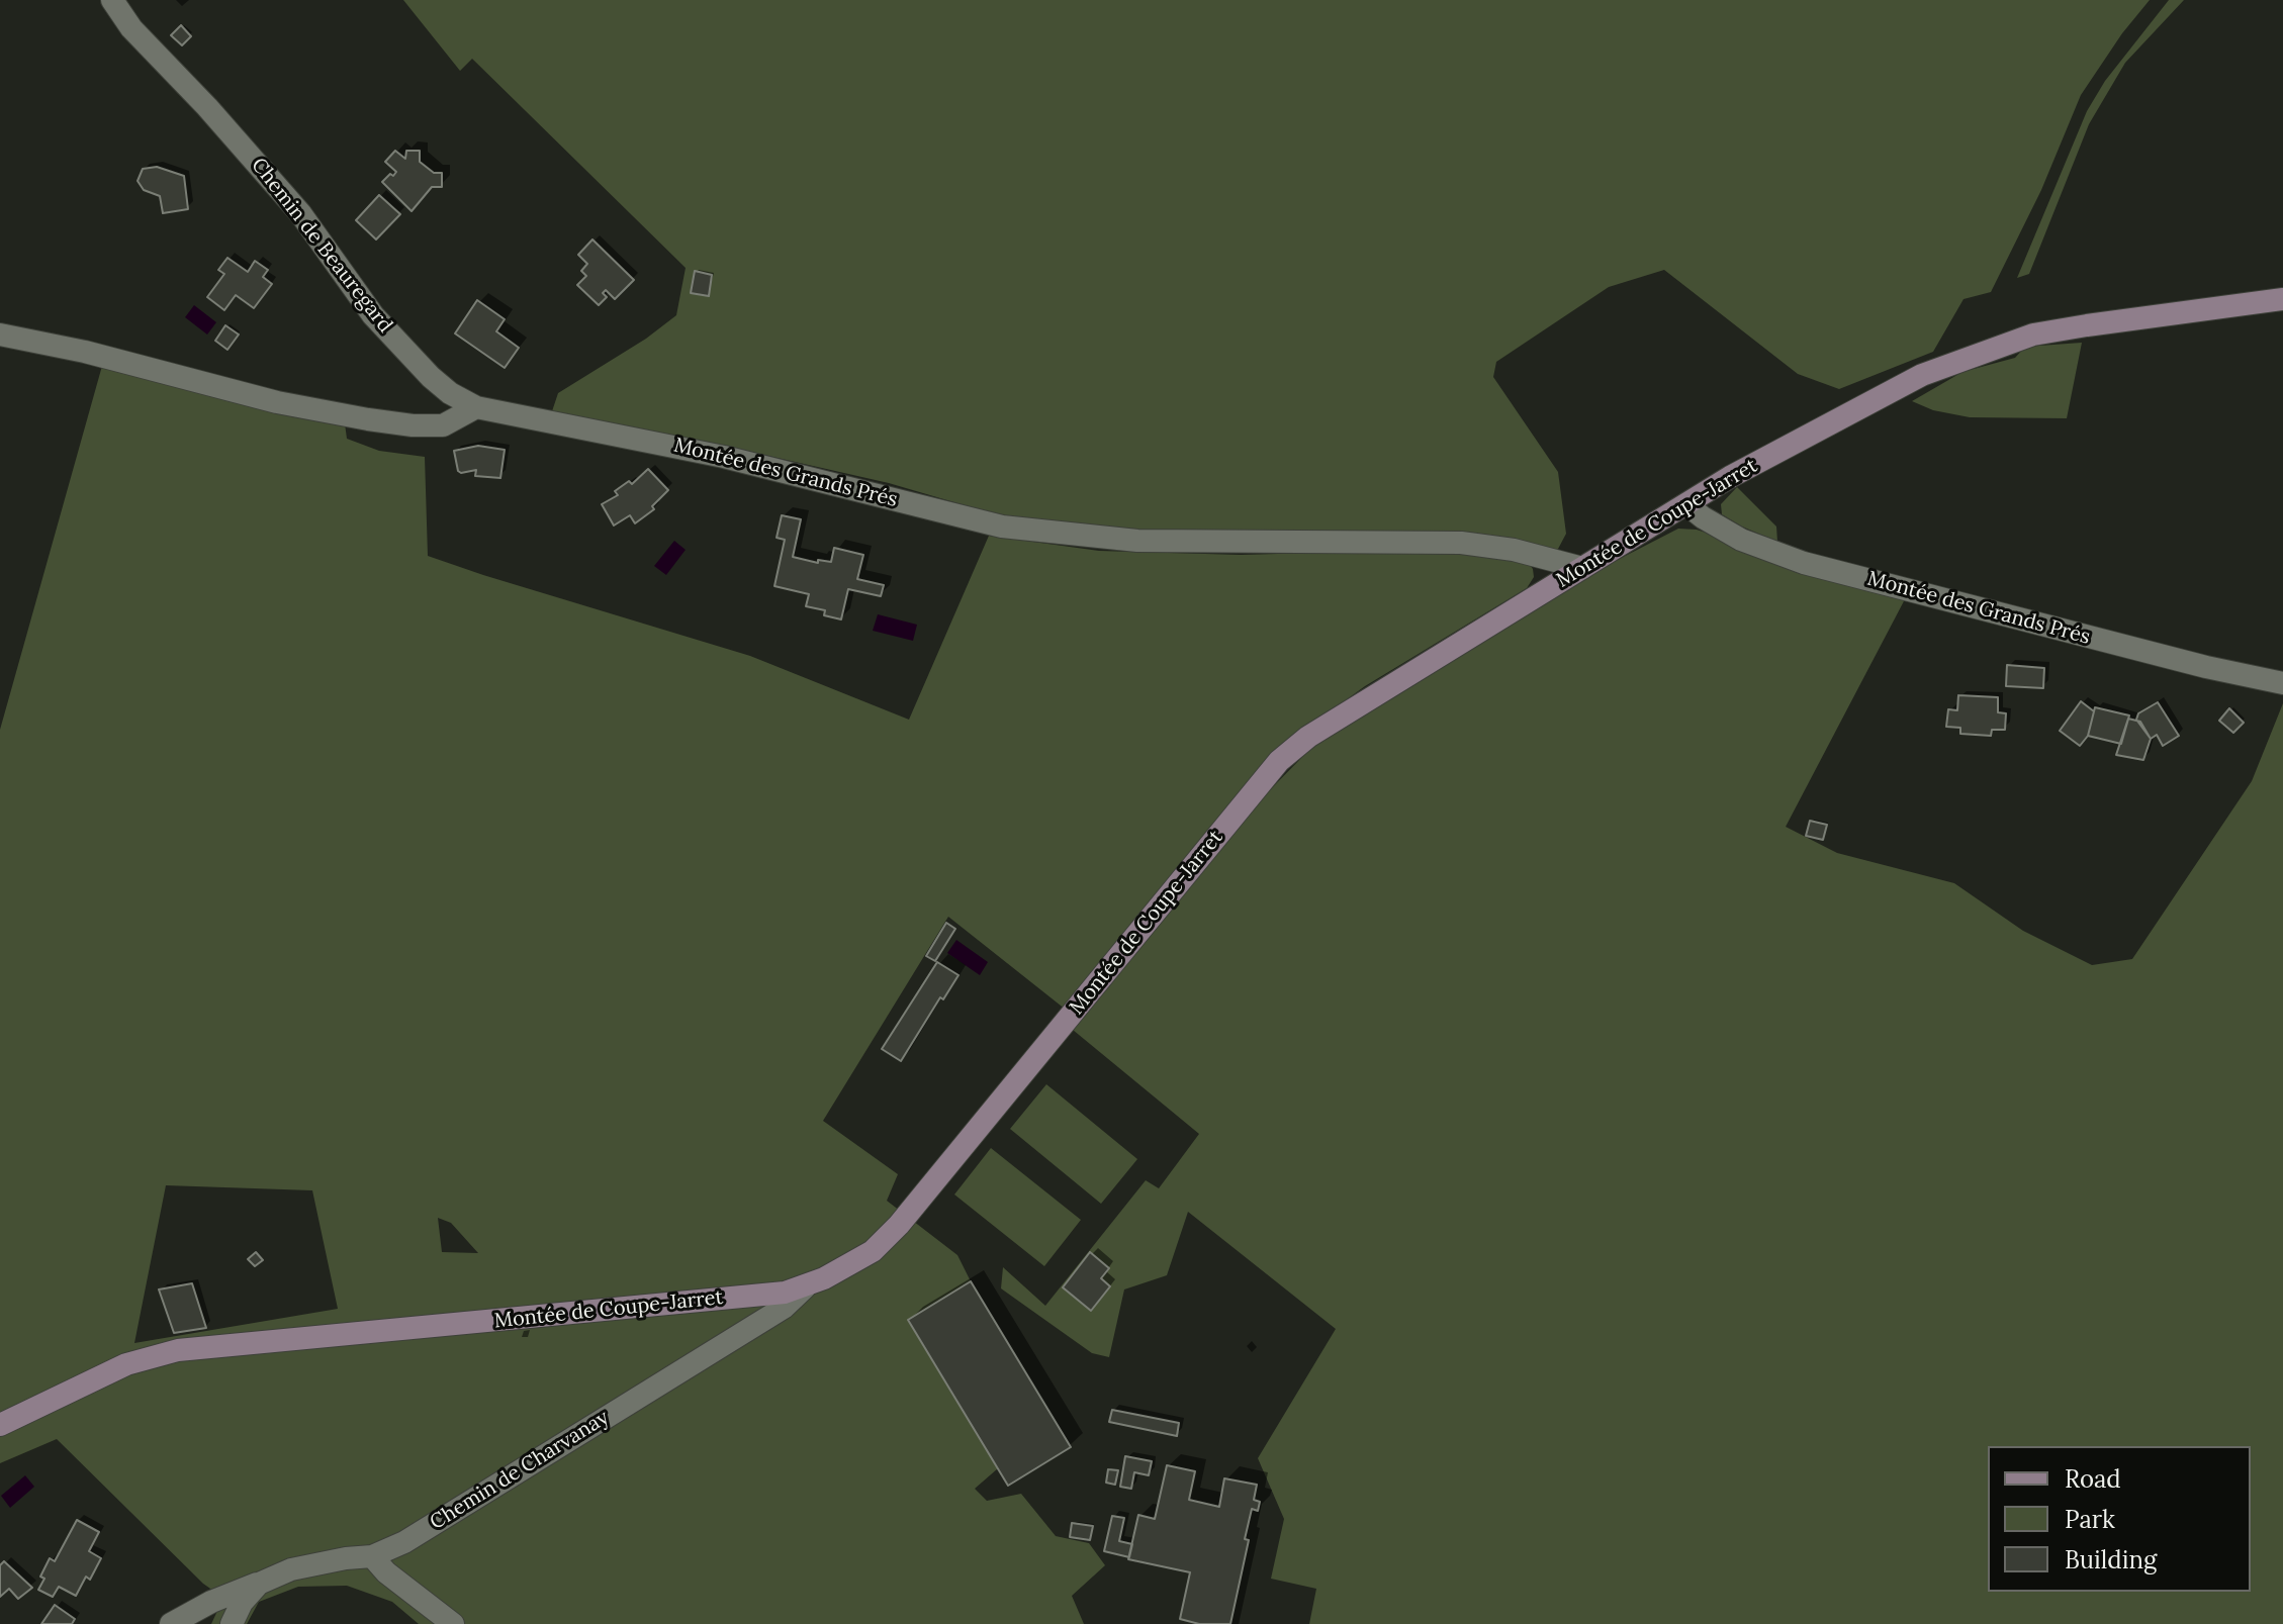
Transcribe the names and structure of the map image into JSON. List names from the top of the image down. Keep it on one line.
{"streets":{"main road":["Montée de Coupe-Jarret"],"street":["Chemin de Beauregard","Montée des Grands Prés","Chemin de Charvanay"]},"crossings":[["Chemin de Beauregard","Montée des Grands Prés"],["Montée des Grands Prés","Montée de Coupe-Jarret"],["Montée de Coupe-Jarret","Chemin de Charvanay"]],"legend":["Road","Park","Building"]}
